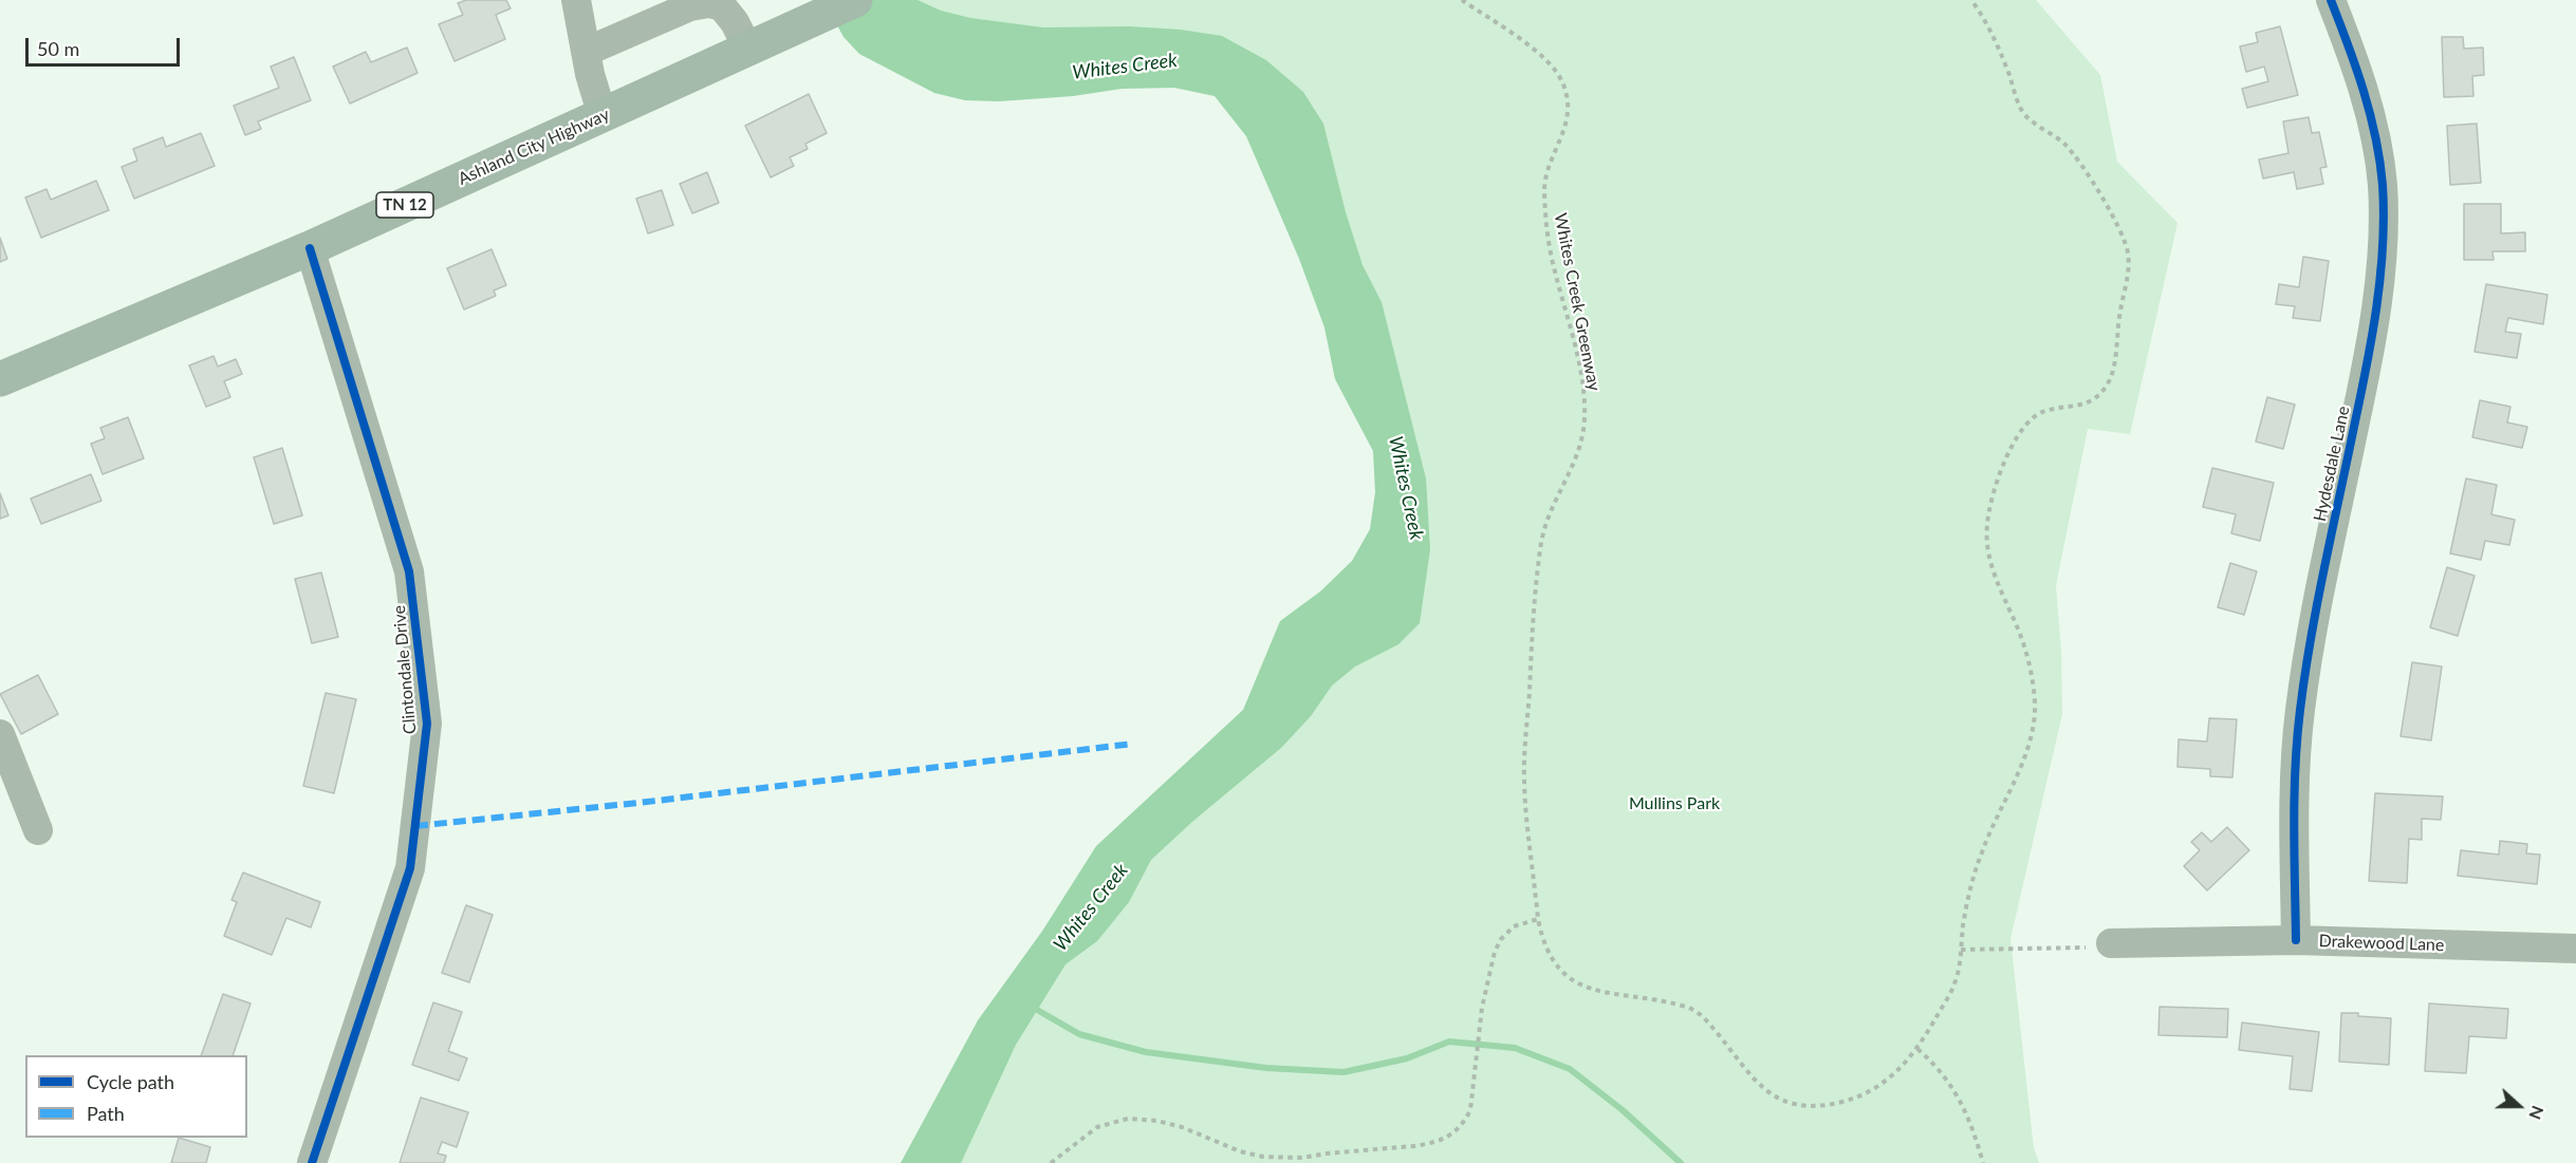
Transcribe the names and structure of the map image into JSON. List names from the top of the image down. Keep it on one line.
{"streets":{"main road":["Ashland City Highway","TN 12"],"street":["Hydesdale Lane","Clintondale Drive","Drakewood Lane"],"path":["Whites Creek Greenway"]},"crossings":[["Ashland City Highway","Clintondale Drive"],["Hydesdale Lane","Drakewood Lane"]],"water":["Whites Creek"],"parks":["Mullins Park"],"legend":["Cycle path","Path"],"scale_bar":"50 m","north":"right"}
